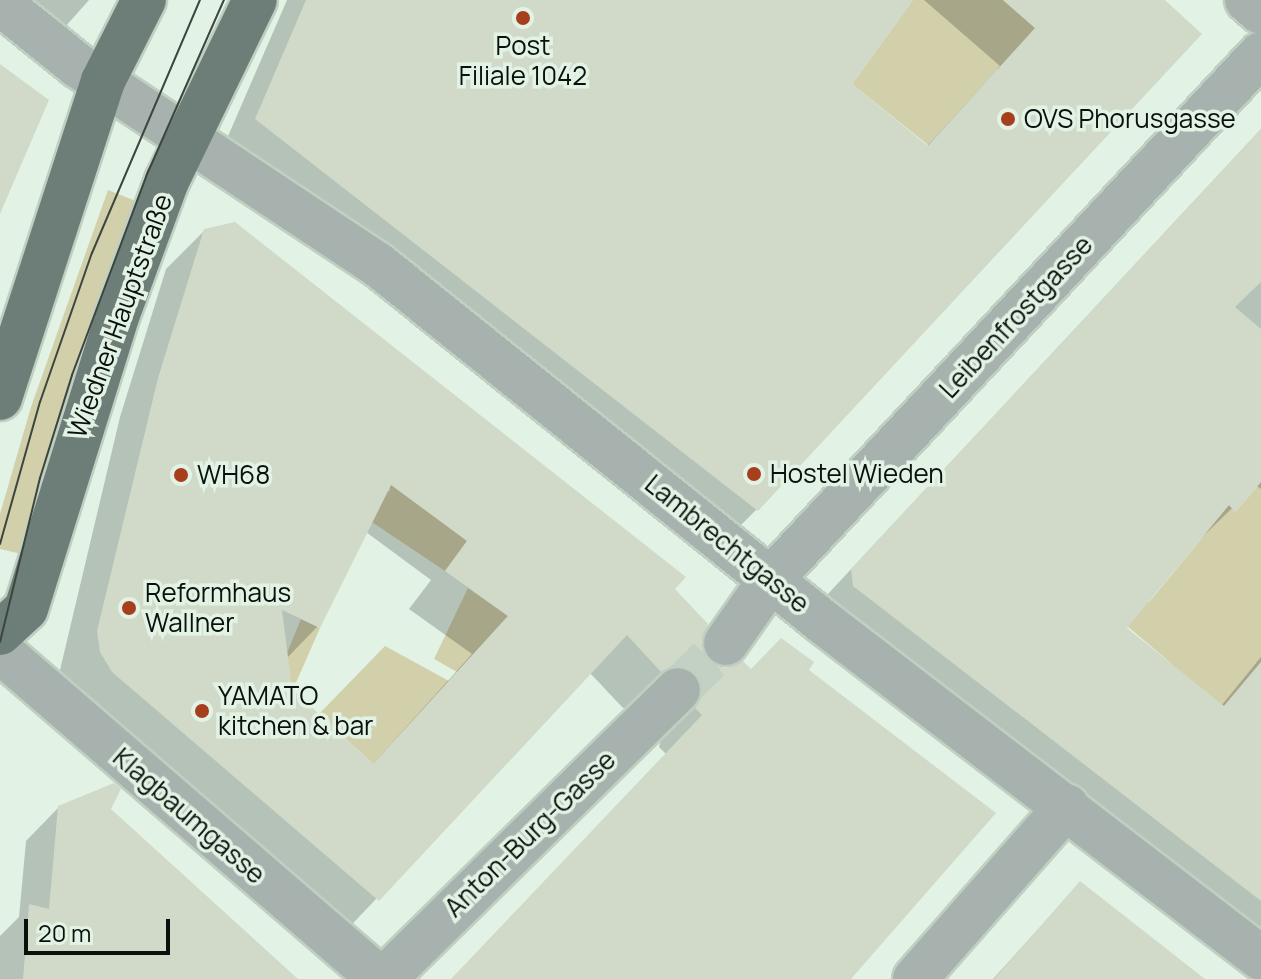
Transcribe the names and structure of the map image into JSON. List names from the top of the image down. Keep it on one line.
{"streets":{"main road":["Wiedner Hauptstraße"],"street":["Leibenfrostgasse","Lambrechtgasse","Klagbaumgasse","Anton-Burg-Gasse"]},"crossings":[["Wiedner Hauptstraße","Lambrechtgasse"],["Leibenfrostgasse","Lambrechtgasse"],["Klagbaumgasse","Anton-Burg-Gasse"]],"places":["Post Filiale 1042","OVS Phorusgasse","Hostel Wieden","WH68","Reformhaus Wallner","YAMATO kitchen & bar"],"scale_bar":"20 m"}
